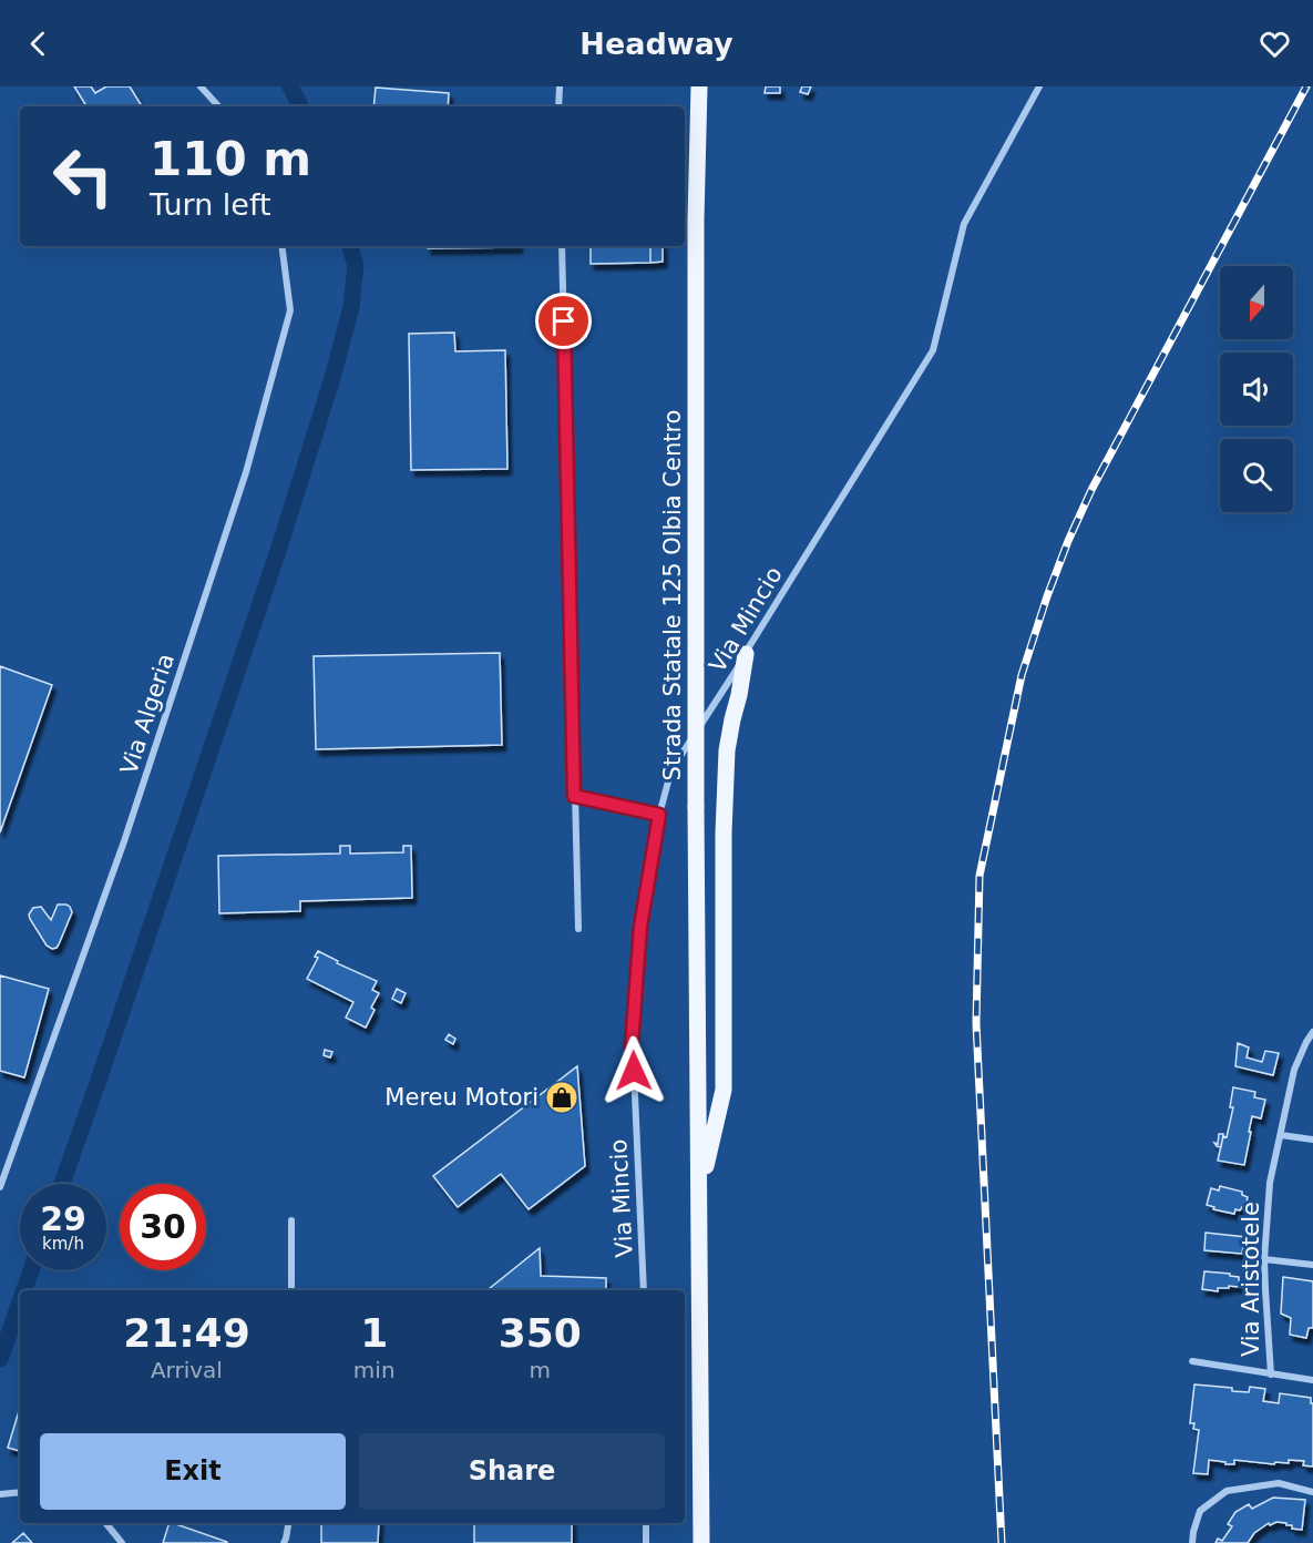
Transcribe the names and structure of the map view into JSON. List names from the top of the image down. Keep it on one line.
{"streets":{"main road":["Strada Statale 125 Olbia Centro"],"street":["Via Mincio","Via Algeria","Via Aristotele"]},"places":{"shop":["Mereu Motori"]},"north":"bottom","page":{"header":"Headway","turn":["110 m","Turn left"],"speed":"29 km/h","limit":"30","eta":["21:49","Arrival","1","min","350","m"],"buttons":["Exit","Share"]}}
